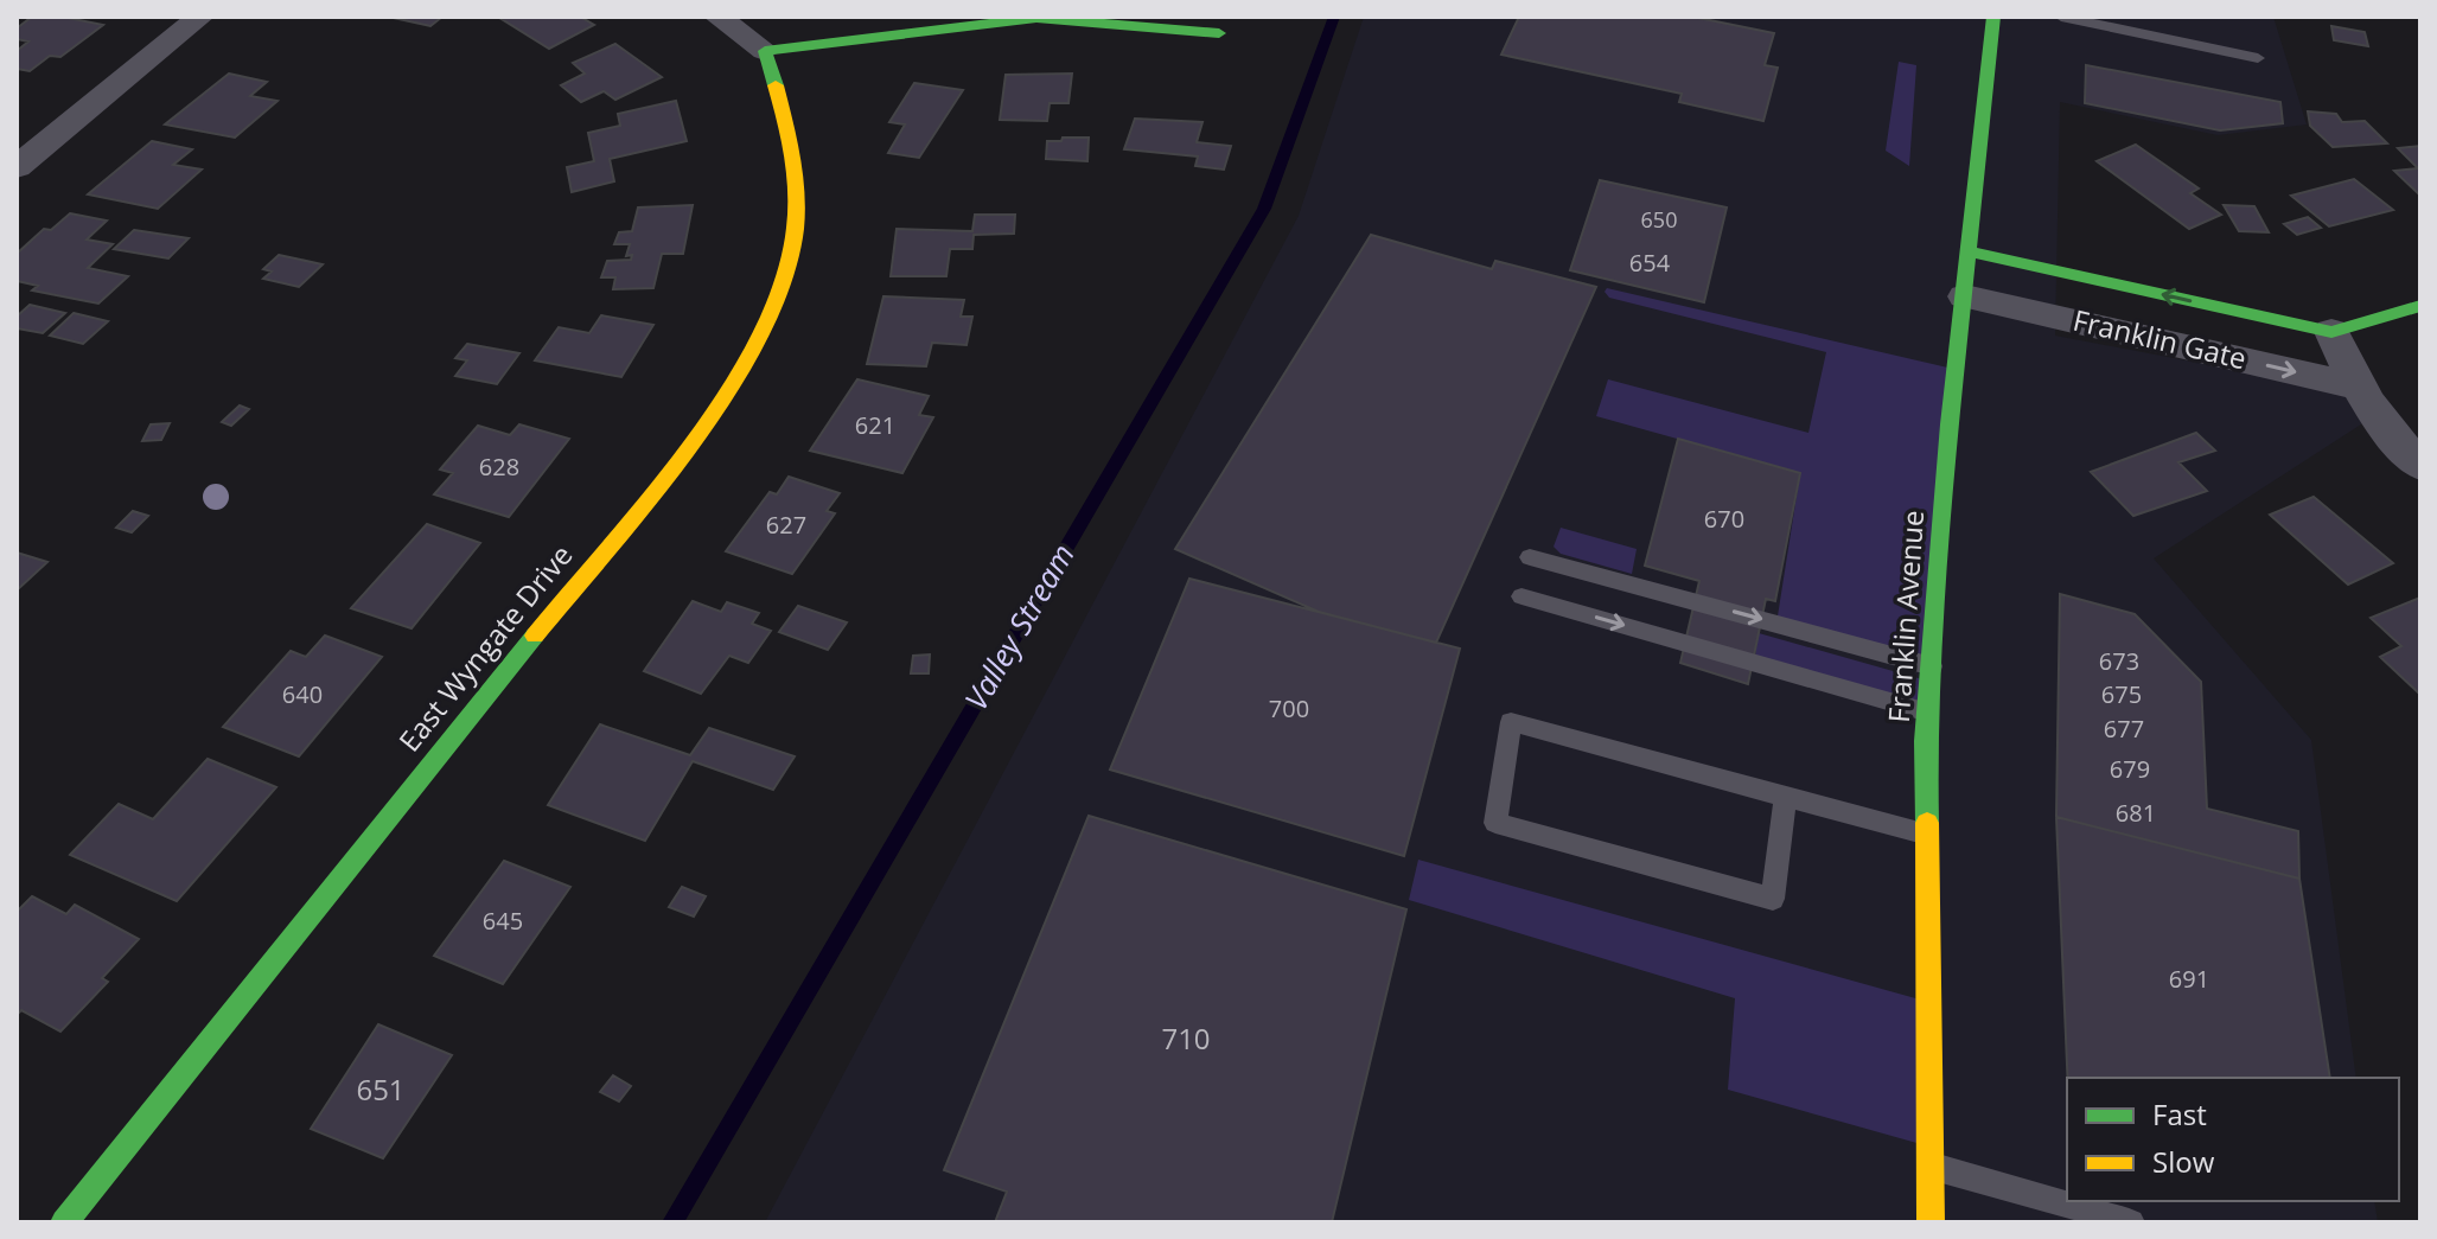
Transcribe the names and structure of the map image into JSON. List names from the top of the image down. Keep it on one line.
{"streets":{"street":["Franklin Gate","Franklin Avenue","East Wyngate Drive"]},"crossings":[["Franklin Gate","Franklin Avenue"]],"water":["Valley Stream"],"house_numbers":["650","654","621","628","670","627","673","640","675","700","677","679","681","645","691","710","651"],"legend":["Fast","Slow"]}
